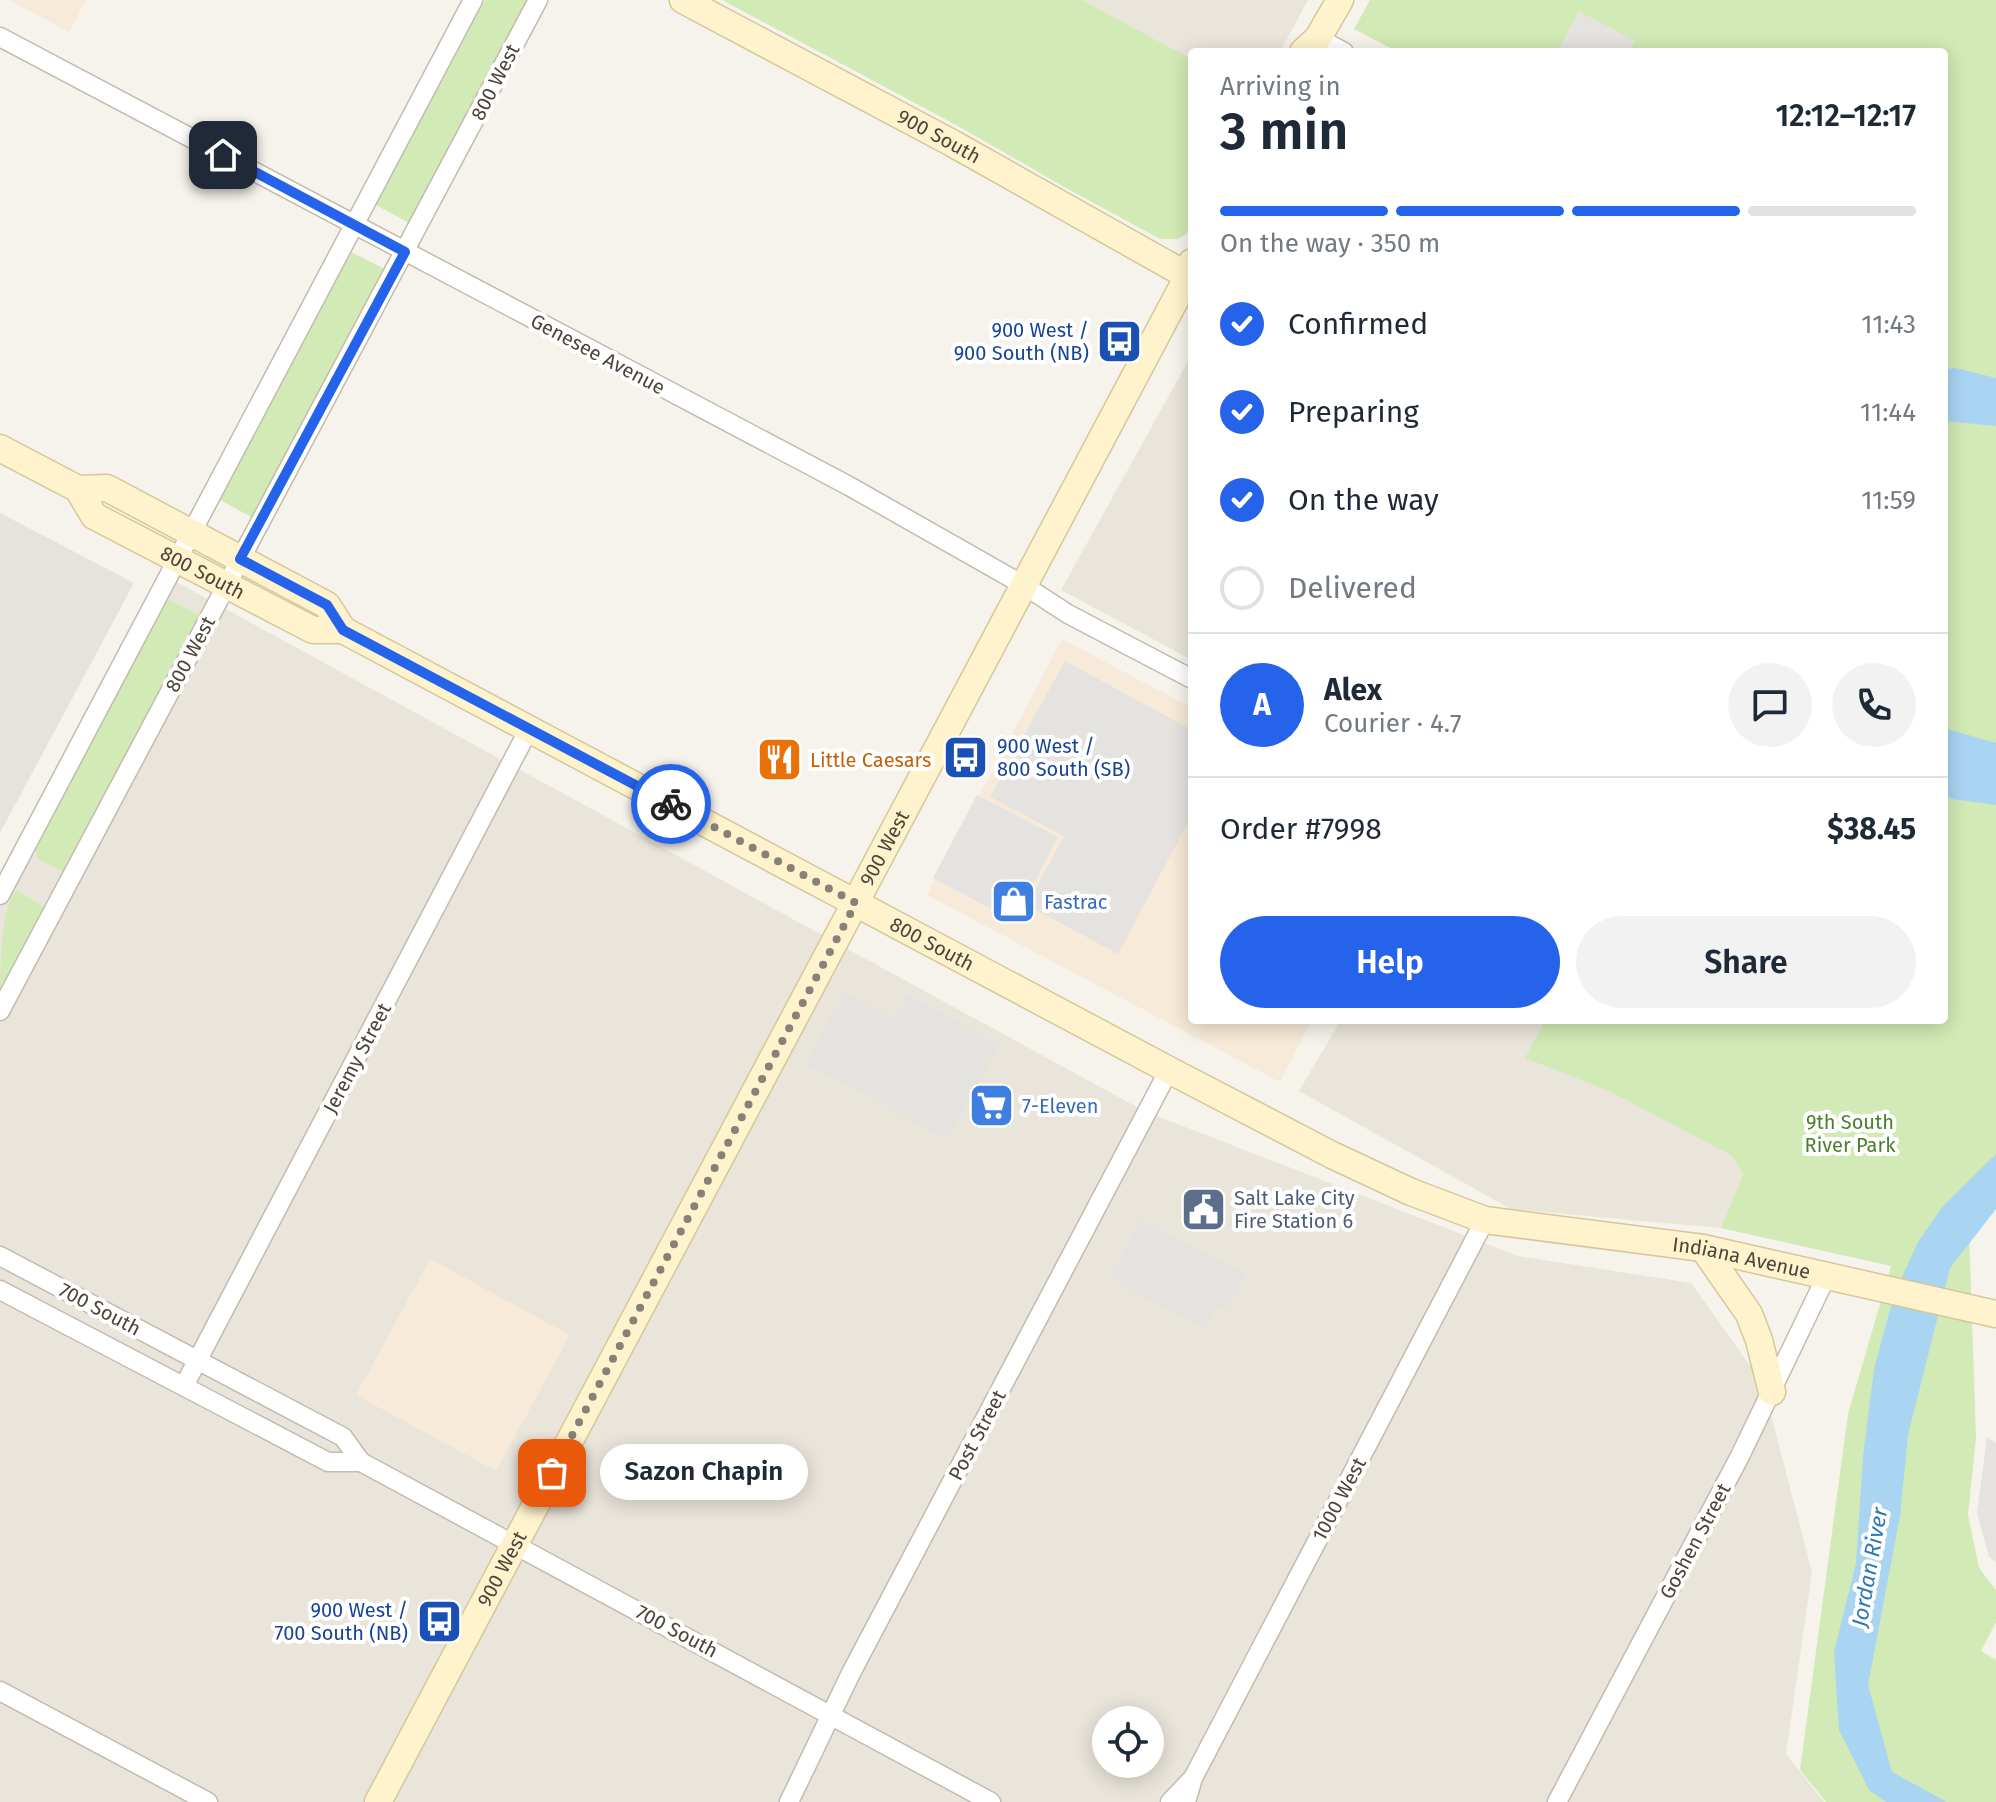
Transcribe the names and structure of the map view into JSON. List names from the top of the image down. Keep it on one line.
{"streets":{"street":["800 West","900 South","Genesee Avenue","800 South","900 West","Jeremy Street","Indiana Avenue","700 South","Post Street","1000 West","Goshen Street"]},"crossings":[["800 West","Genesee Avenue"],["800 West","800 South"],["Genesee Avenue","900 West"],["800 South","900 West"],["800 South","Jeremy Street"],["800 South","Indiana Avenue"],["800 South","Post Street"],["800 South","1000 West"],["900 West","700 South"],["Jeremy Street","700 South"],["Indiana Avenue","1000 West"],["Indiana Avenue","Goshen Street"],["700 South","Post Street"]],"water":["Jordan River"],"parks":["9th South River Park"],"places":{"bus stop":["900 West / 900 South (NB)","900 West / 800 South (SB)","900 West / 700 South (NB)"],"restaurant":["Little Caesars"],"shop":["Fastrac"],"supermarket":["7-Eleven"],"public building":["Salt Lake City Fire Station 6"],"other":["Sazon Chapin"]},"page":{"heading":["3 min","Arriving in","12:12–12:17"],"panel":["Alex","Courier · 4.7","Order #7998","$38.45"],"bar":"On the way · 350 m","list":[["Confirmed","11:43"],["Preparing","11:44"],["On the way","11:59"],"Delivered"],"round":"A","buttons":["Help","Share"],"bubble":"Sazon Chapin"}}
